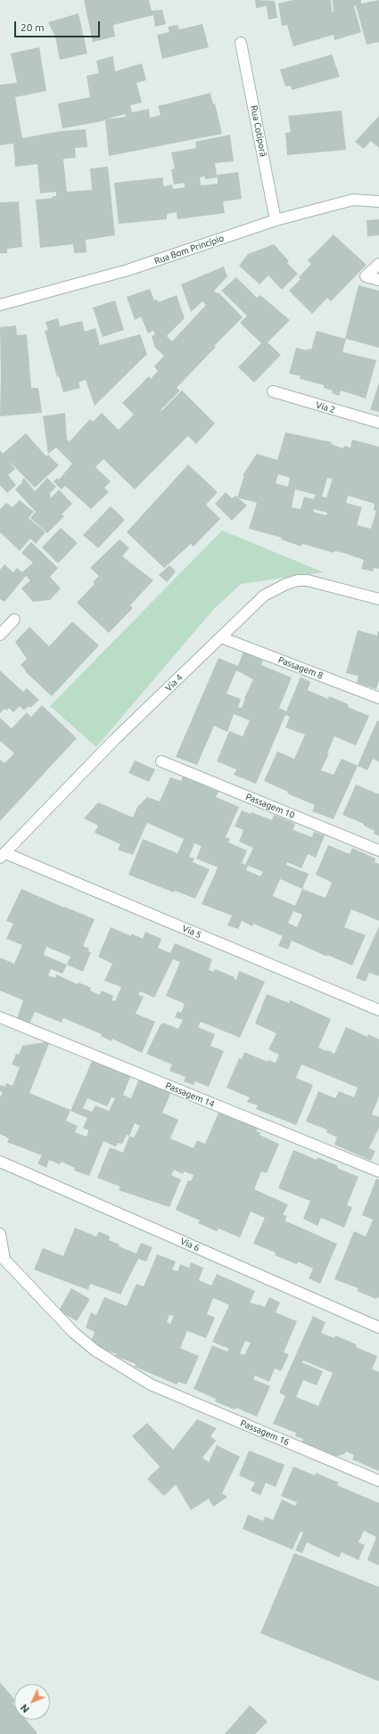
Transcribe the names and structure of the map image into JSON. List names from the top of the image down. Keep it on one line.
{"streets":{"street":["Rua Cotiporã","Rua Bom Princípio","Via 2","Passagem 8","Via 4","Passagem 10","Via 5","Passagem 14","Via 6","Passagem 16"]},"crossings":[["Rua Cotiporã","Rua Bom Princípio"],["Passagem 8","Via 4"],["Via 4","Via 5"]],"scale_bar":"20 m","north":"bottom left"}
